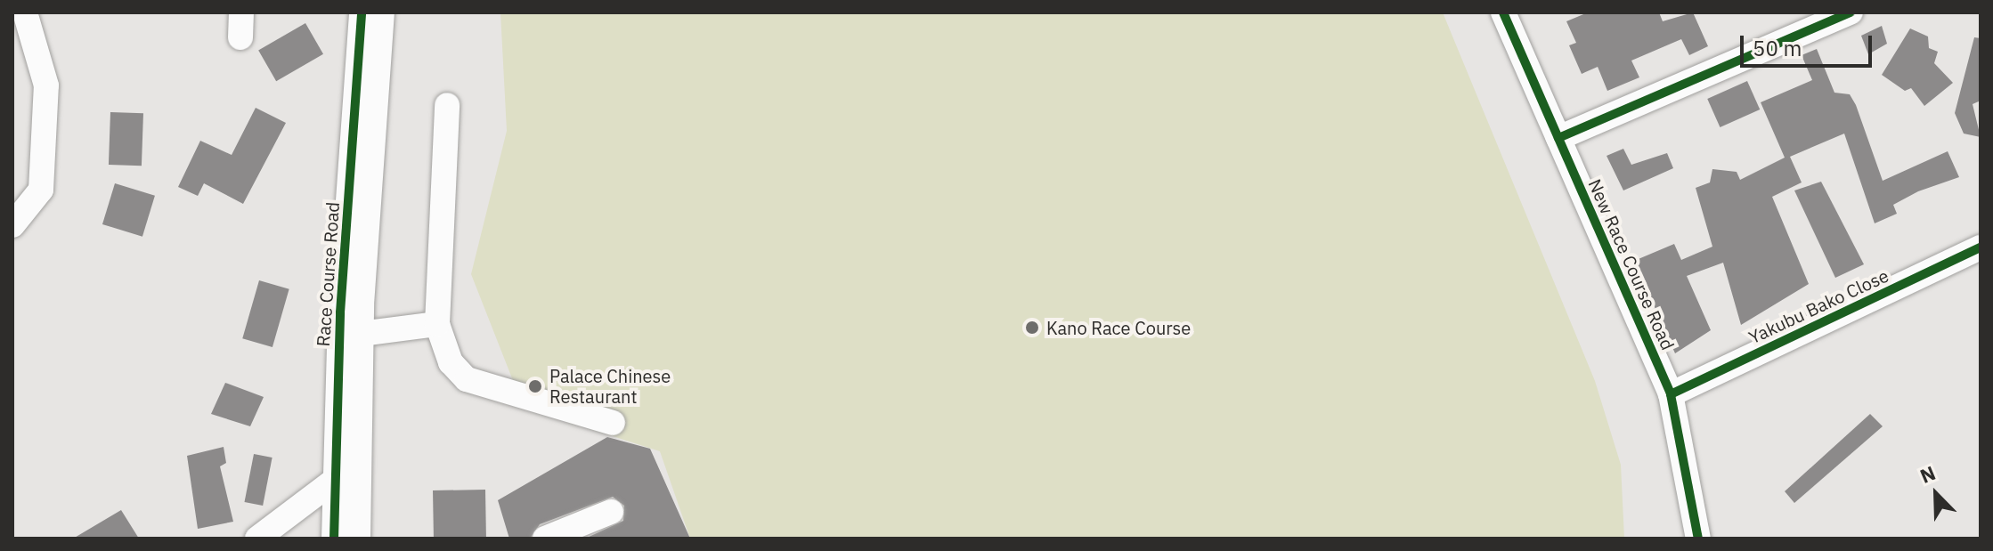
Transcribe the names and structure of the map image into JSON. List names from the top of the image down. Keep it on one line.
{"streets":{"street":["New Race Course Road","Race Course Road","Yakubu Bako Close"]},"crossings":[["New Race Course Road","Yakubu Bako Close"]],"places":["Kano Race Course","Palace Chinese Restaurant"],"scale_bar":"50 m","north":"top left"}
